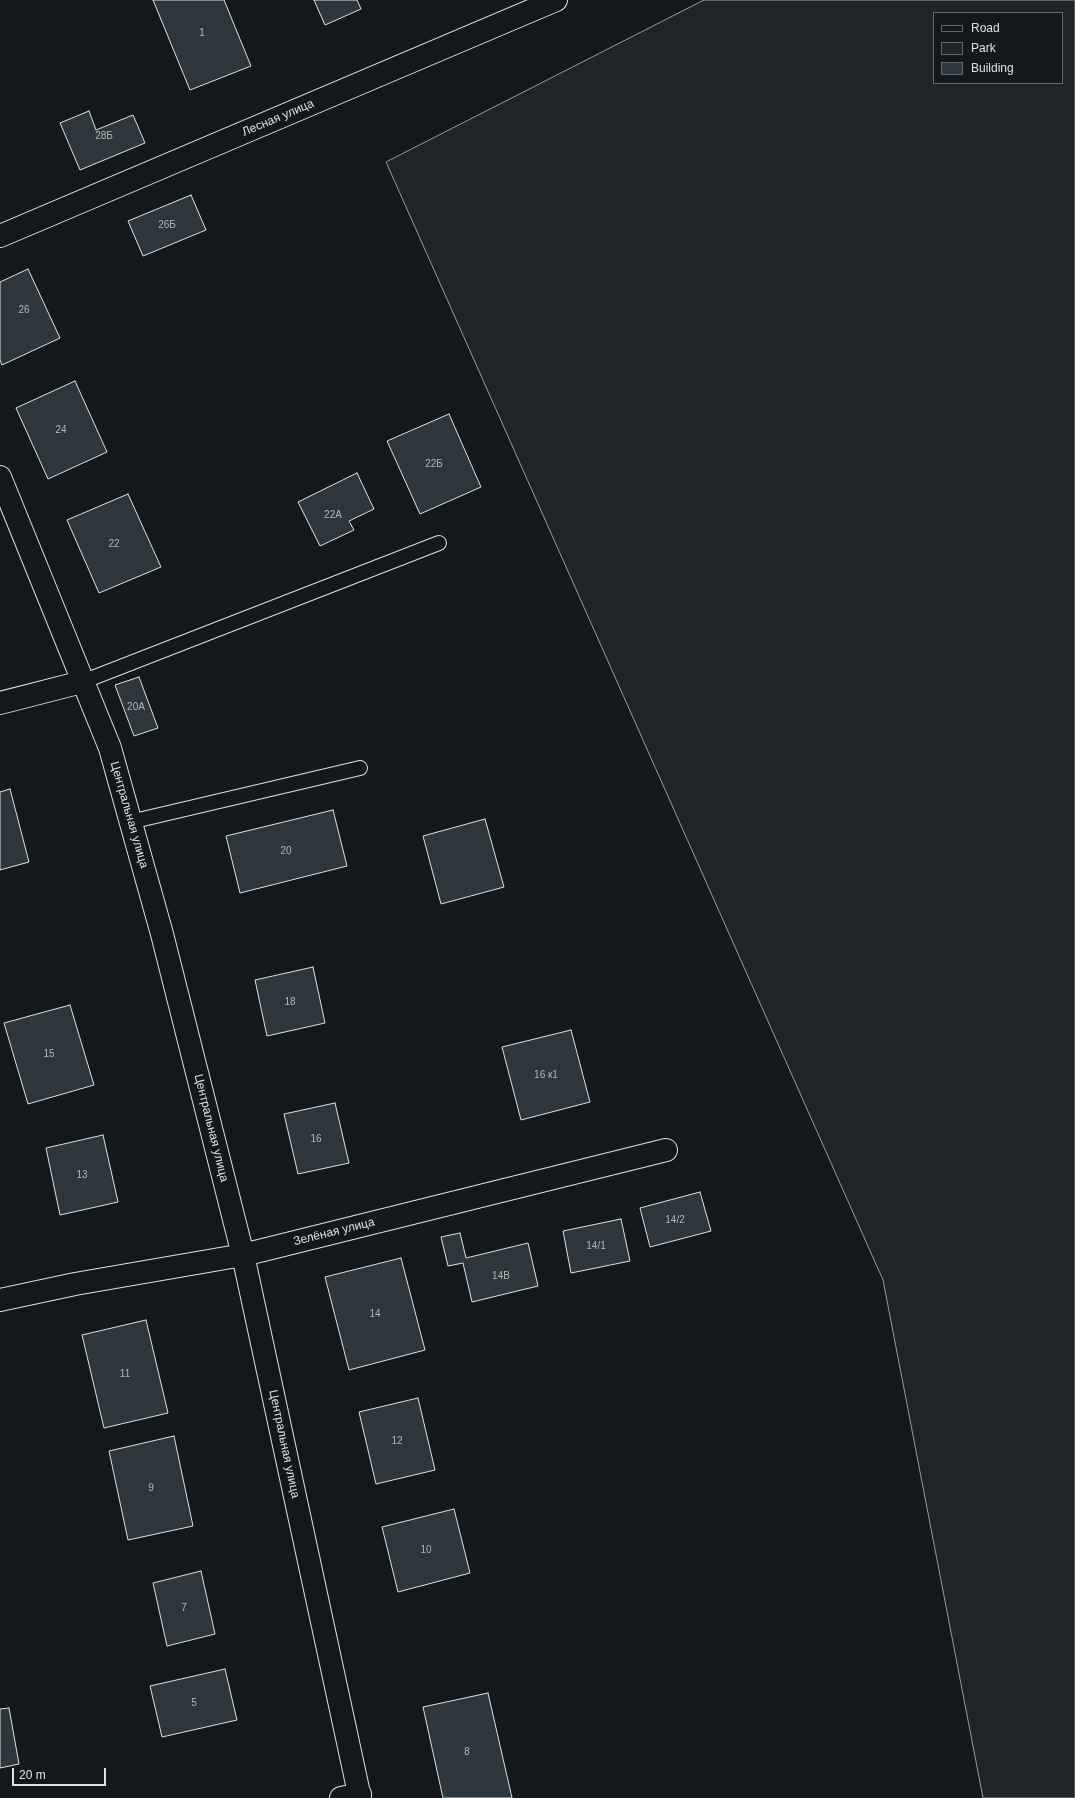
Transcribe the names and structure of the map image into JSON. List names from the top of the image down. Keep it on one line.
{"streets":{"street":["Лесная улица","Центральная улица","Зелёная улица"]},"crossings":[["Центральная улица","Зелёная улица"]],"house_numbers":["1","28Б","26Б","26","24","22Б","22А","22","20А","20","18","15","16 к1","16","13","14/2","14/1","14В","14","11","12","9","10","7","5","8"],"legend":["Road","Park","Building"],"scale_bar":"20 m"}
